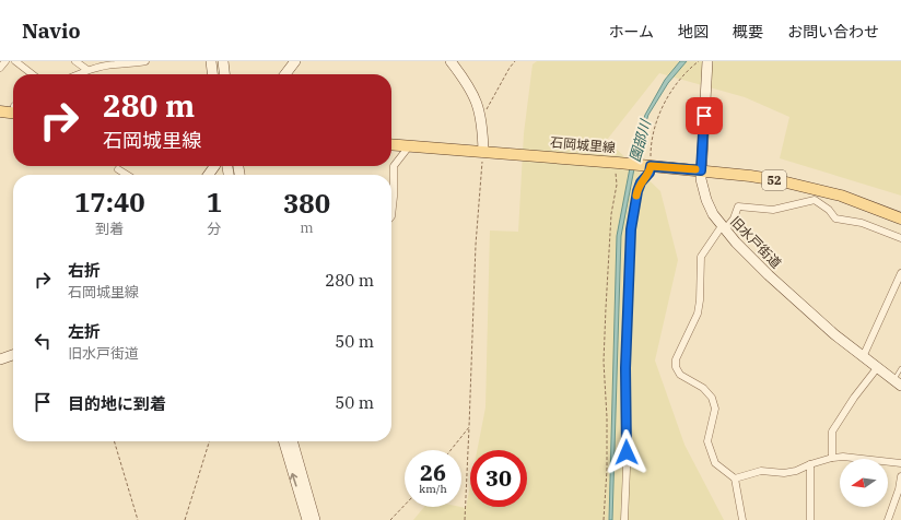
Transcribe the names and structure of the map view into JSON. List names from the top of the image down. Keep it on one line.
{"streets":{"main road":["石岡城里線","52"],"street":["旧水戸街道"]},"crossings":[["石岡城里線","旧水戸街道"]],"water":["園部川"],"north":"left","page":{"header":"Navio","nav":["ホーム","地図","概要","お問い合わせ"],"turn":["280 m","石岡城里線"],"eta":["17:40","到着","1","分","380","m"],"list":[{"name":"右折","note":"石岡城里線","value":"280 m"},{"name":"左折","note":"旧水戸街道","value":"50 m"},{"name":"目的地に到着","value":"50 m"}],"speed":"26 km/h","limit":"30"}}
